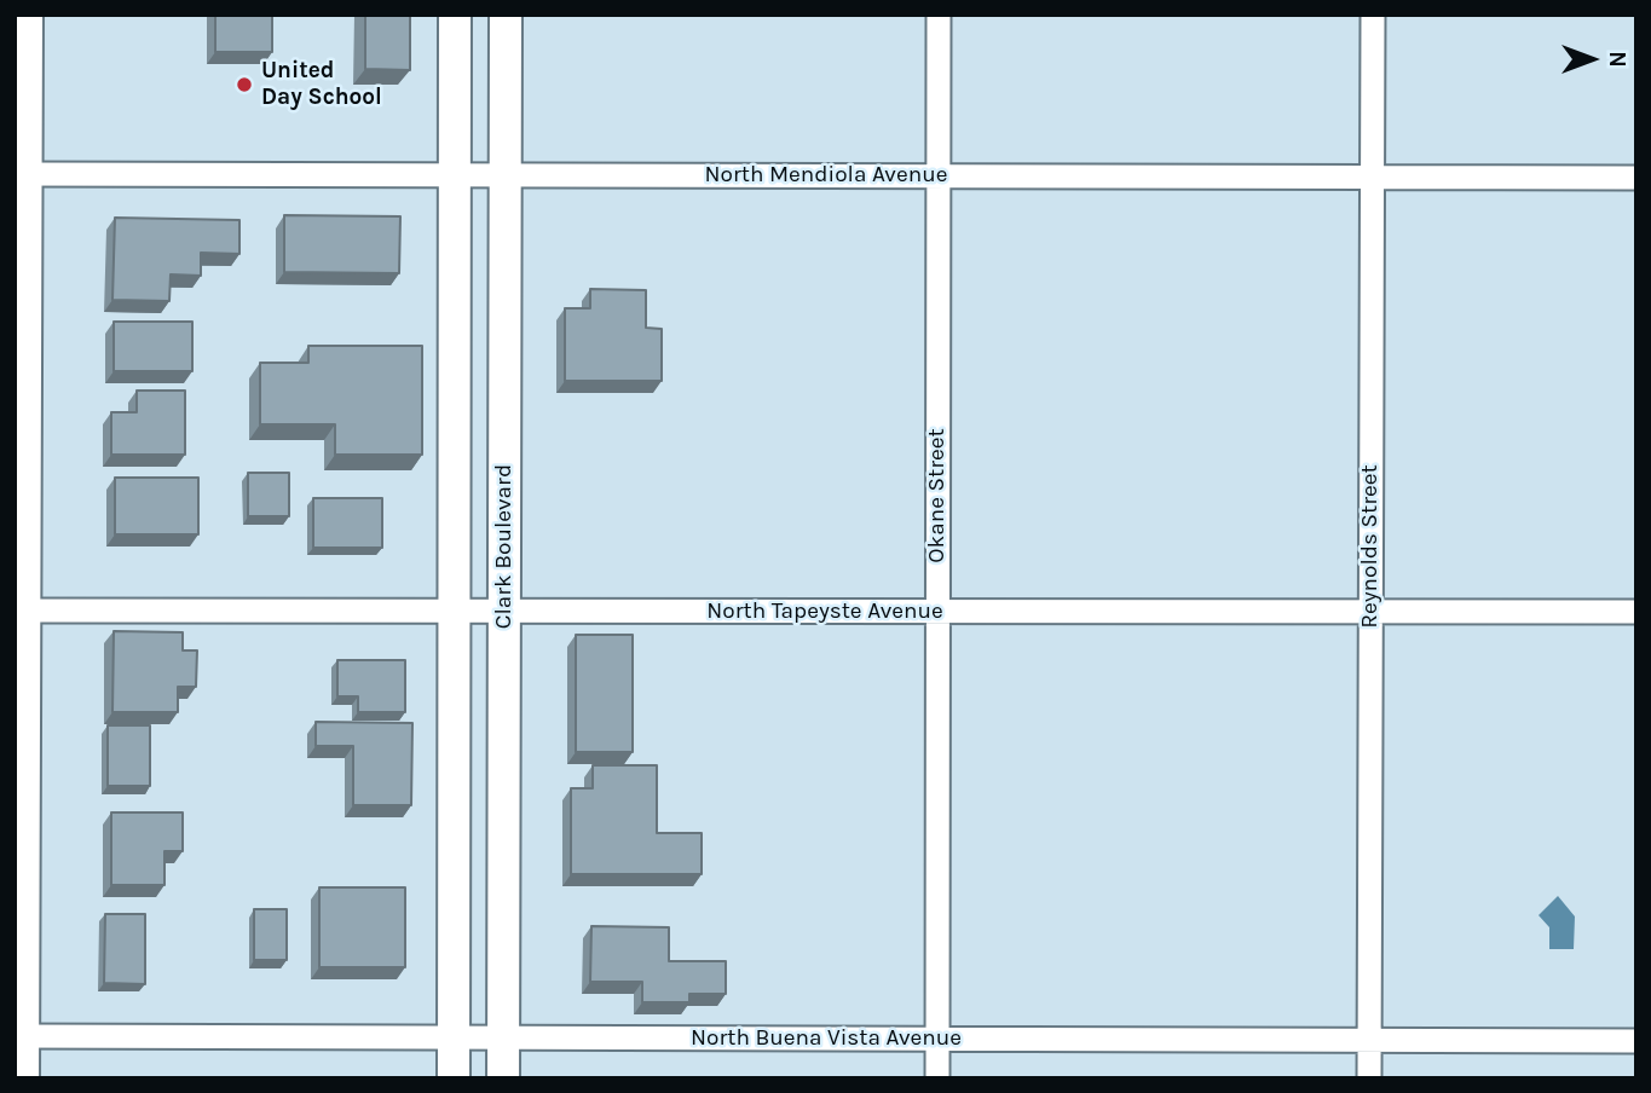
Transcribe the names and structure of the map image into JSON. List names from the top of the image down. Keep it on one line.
{"streets":{"main road":["Clark Boulevard"],"street":["North Mendiola Avenue","Okane Street","Reynolds Street","North Tapeyste Avenue","North Buena Vista Avenue"]},"crossings":[["North Mendiola Avenue","Okane Street"],["North Mendiola Avenue","Clark Boulevard"],["North Mendiola Avenue","Reynolds Street"],["Okane Street","North Tapeyste Avenue"],["Okane Street","North Buena Vista Avenue"],["Clark Boulevard","North Tapeyste Avenue"],["Clark Boulevard","North Buena Vista Avenue"],["Reynolds Street","North Tapeyste Avenue"],["Reynolds Street","North Buena Vista Avenue"]],"places":["United Day School"],"north":"right"}
